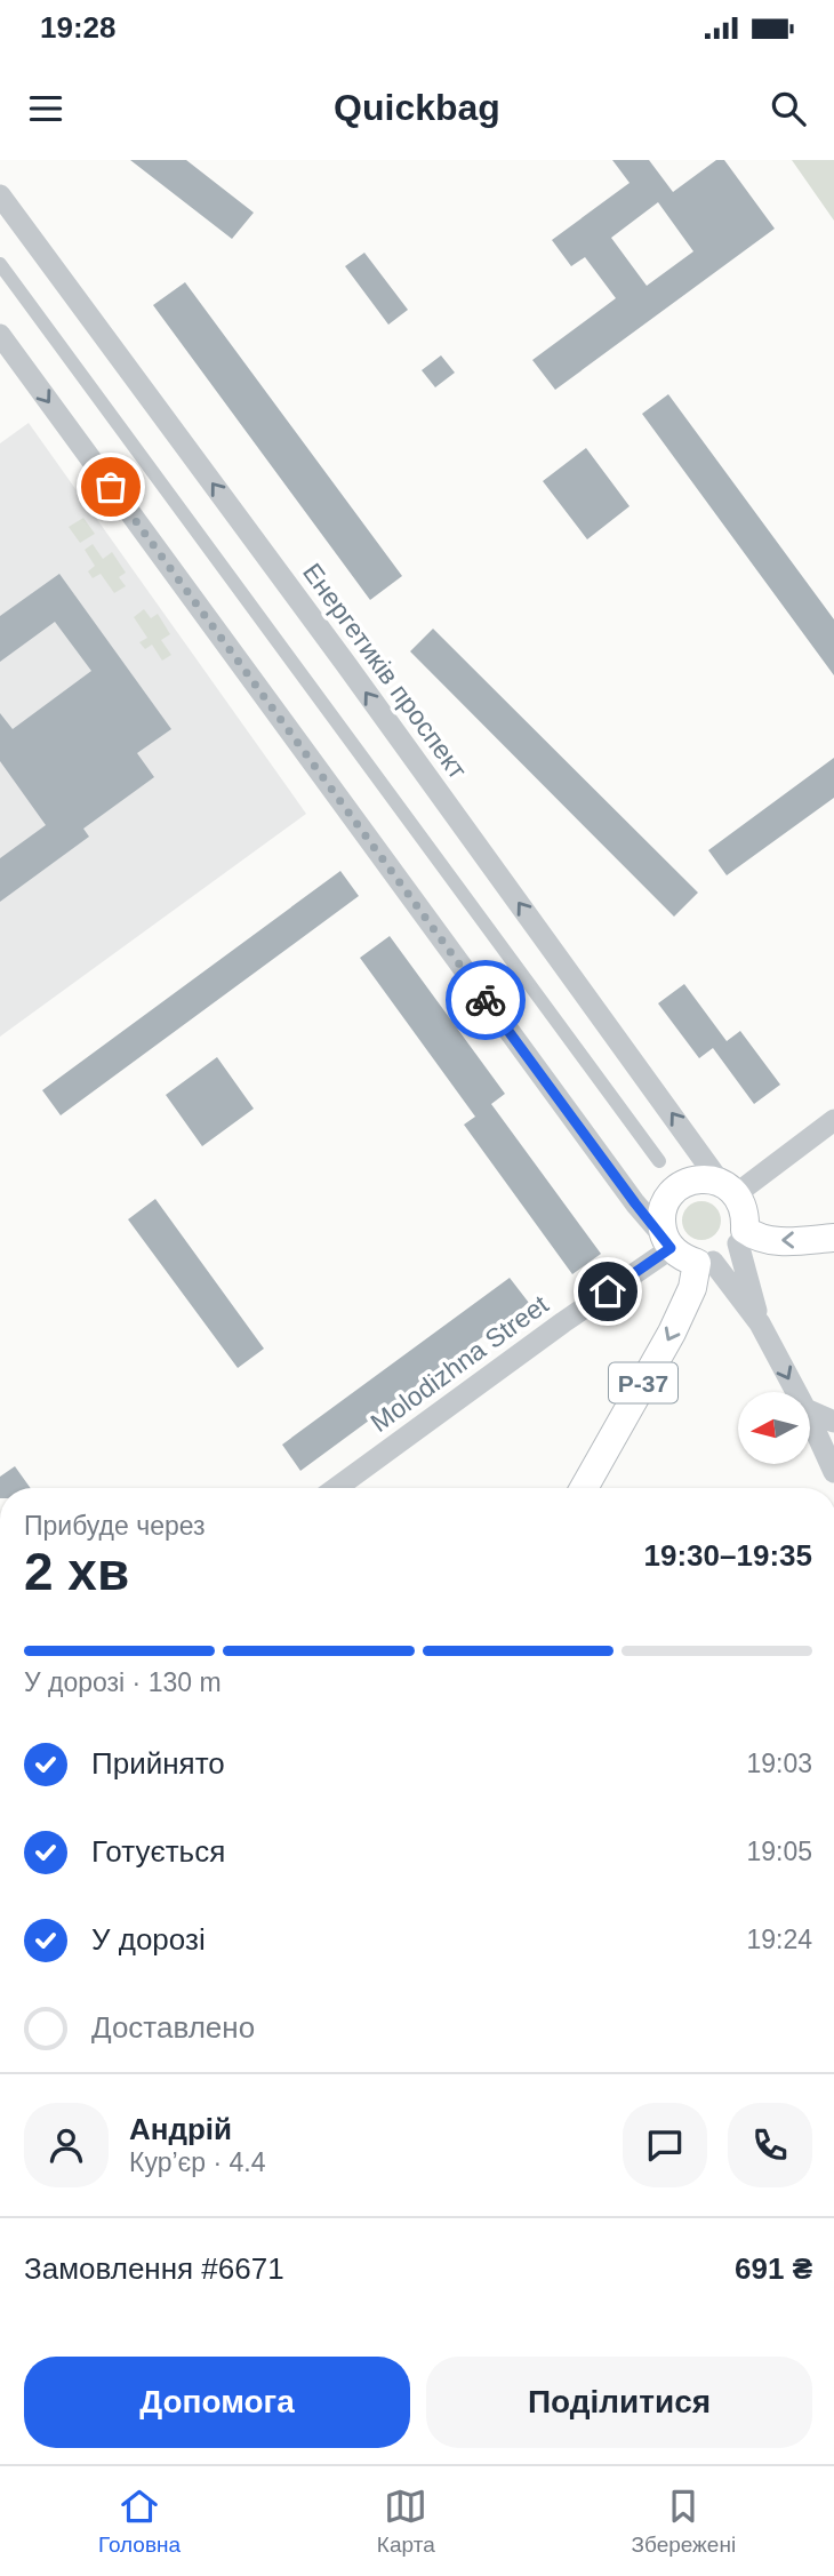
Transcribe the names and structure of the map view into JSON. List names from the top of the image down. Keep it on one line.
{"streets":{"main road":["Р-37"],"street":["Енергетиків проспект","Molodizhna Street"]},"crossings":[["Енергетиків проспект","Molodizhna Street"],["Енергетиків проспект","Р-37"],["Molodizhna Street","Р-37"]],"north":"left","page":{"status":"19:28","header":"Quickbag","heading":["2 хв","Прибуде через","19:30–19:35"],"panel":["Андрій","Кур’єр · 4.4","Замовлення #6671","691 ₴"],"bar":"У дорозі · 130 m","list":[["Прийнято","19:03"],["Готується","19:05"],["У дорозі","19:24"],"Доставлено"],"buttons":["Допомога","Поділитися"],"tabs":["Головна","Карта","Збережені"]}}
